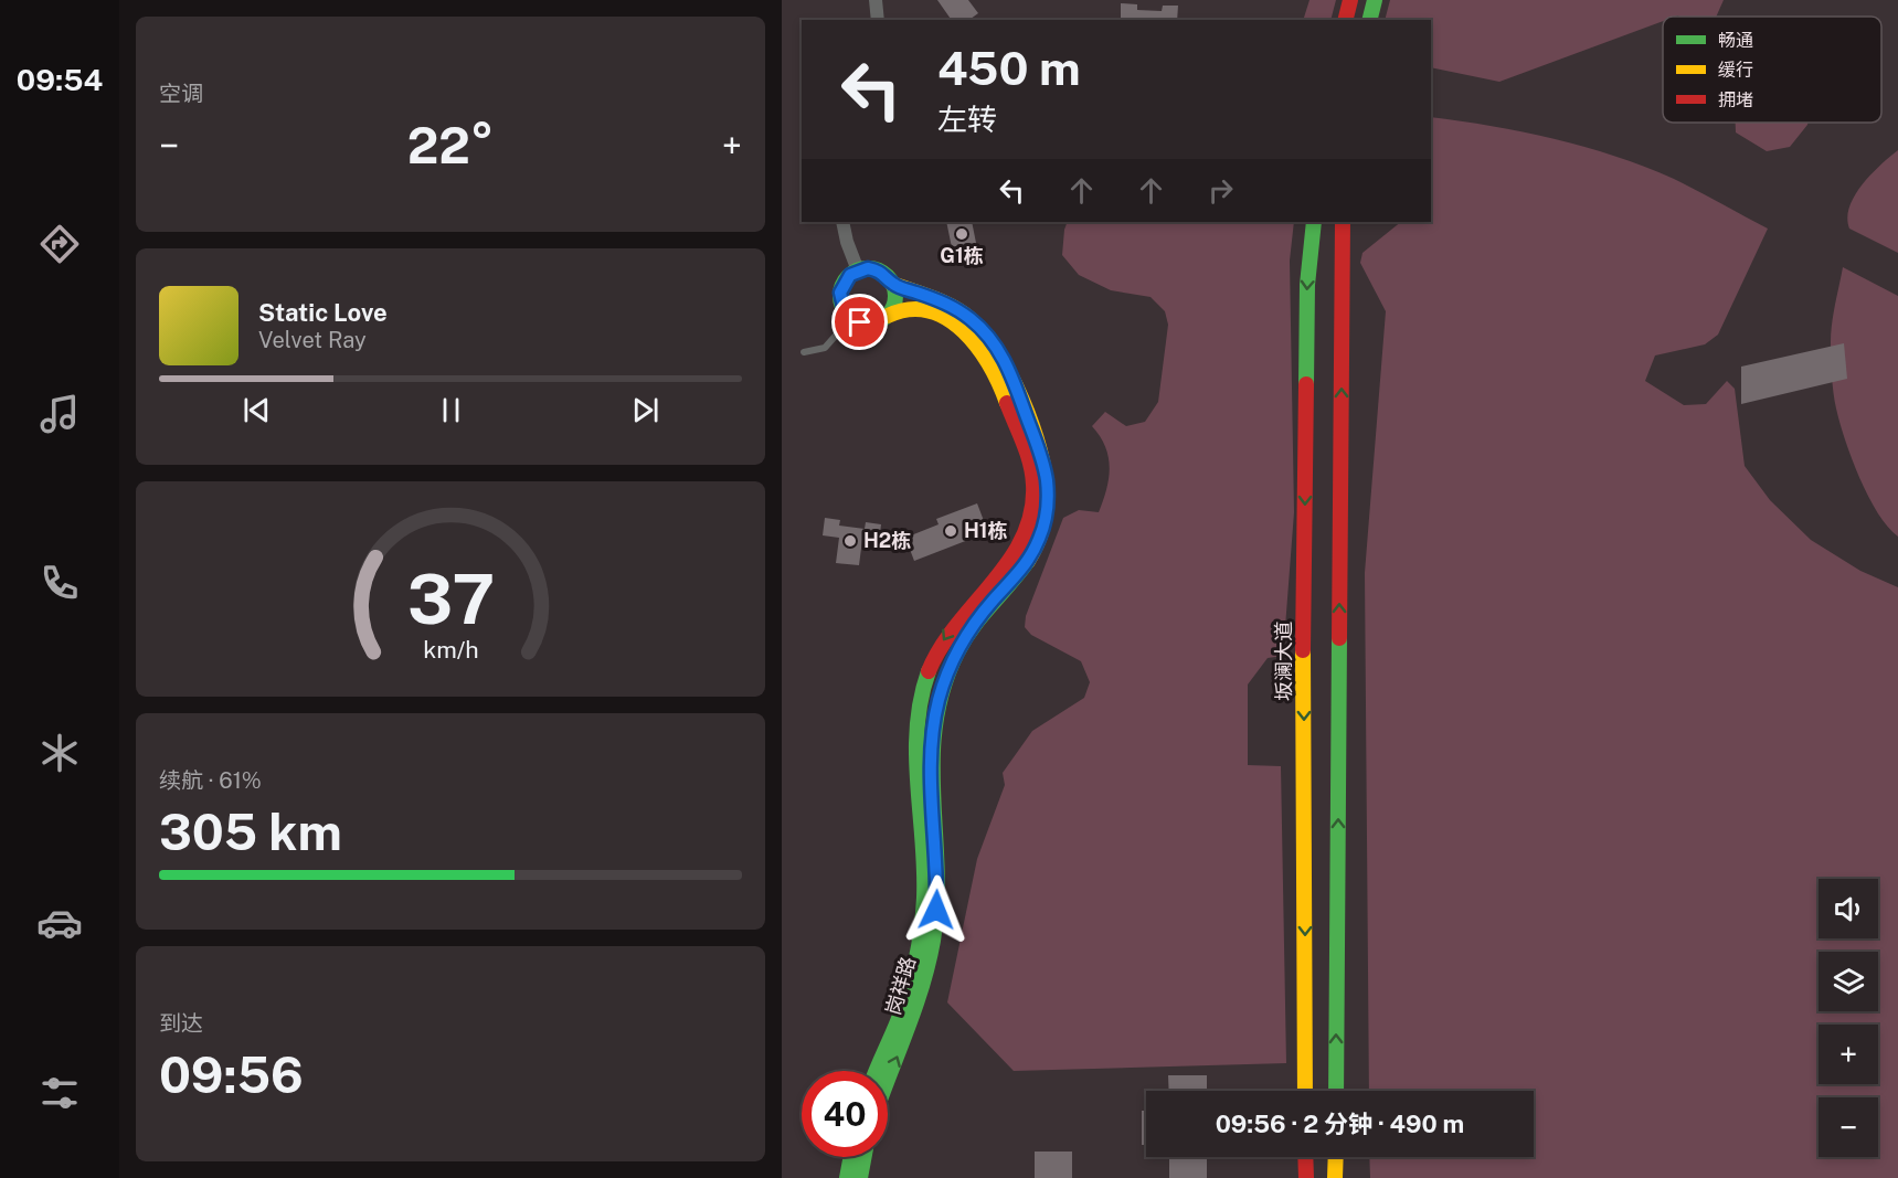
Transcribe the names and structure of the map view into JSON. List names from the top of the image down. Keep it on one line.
{"streets":{"street":["坂澜大道","岗祥路"]},"places":["G1栋","H1栋","H2栋"],"legend":["畅通","缓行","拥堵"],"page":{"tabs":"09:54","tile":["空调",["续航 · 61%","305 km"],["到达","09:56"]],"turn":["450 m","左转"],"heat":["−","22°","+"],"song":["Static Love","Velvet Ray"],"map_buttons":["+","−"],"limit":"40","trip":"09:56 · 2 分钟 · 490 m","gauge":["37","km/h"]}}
